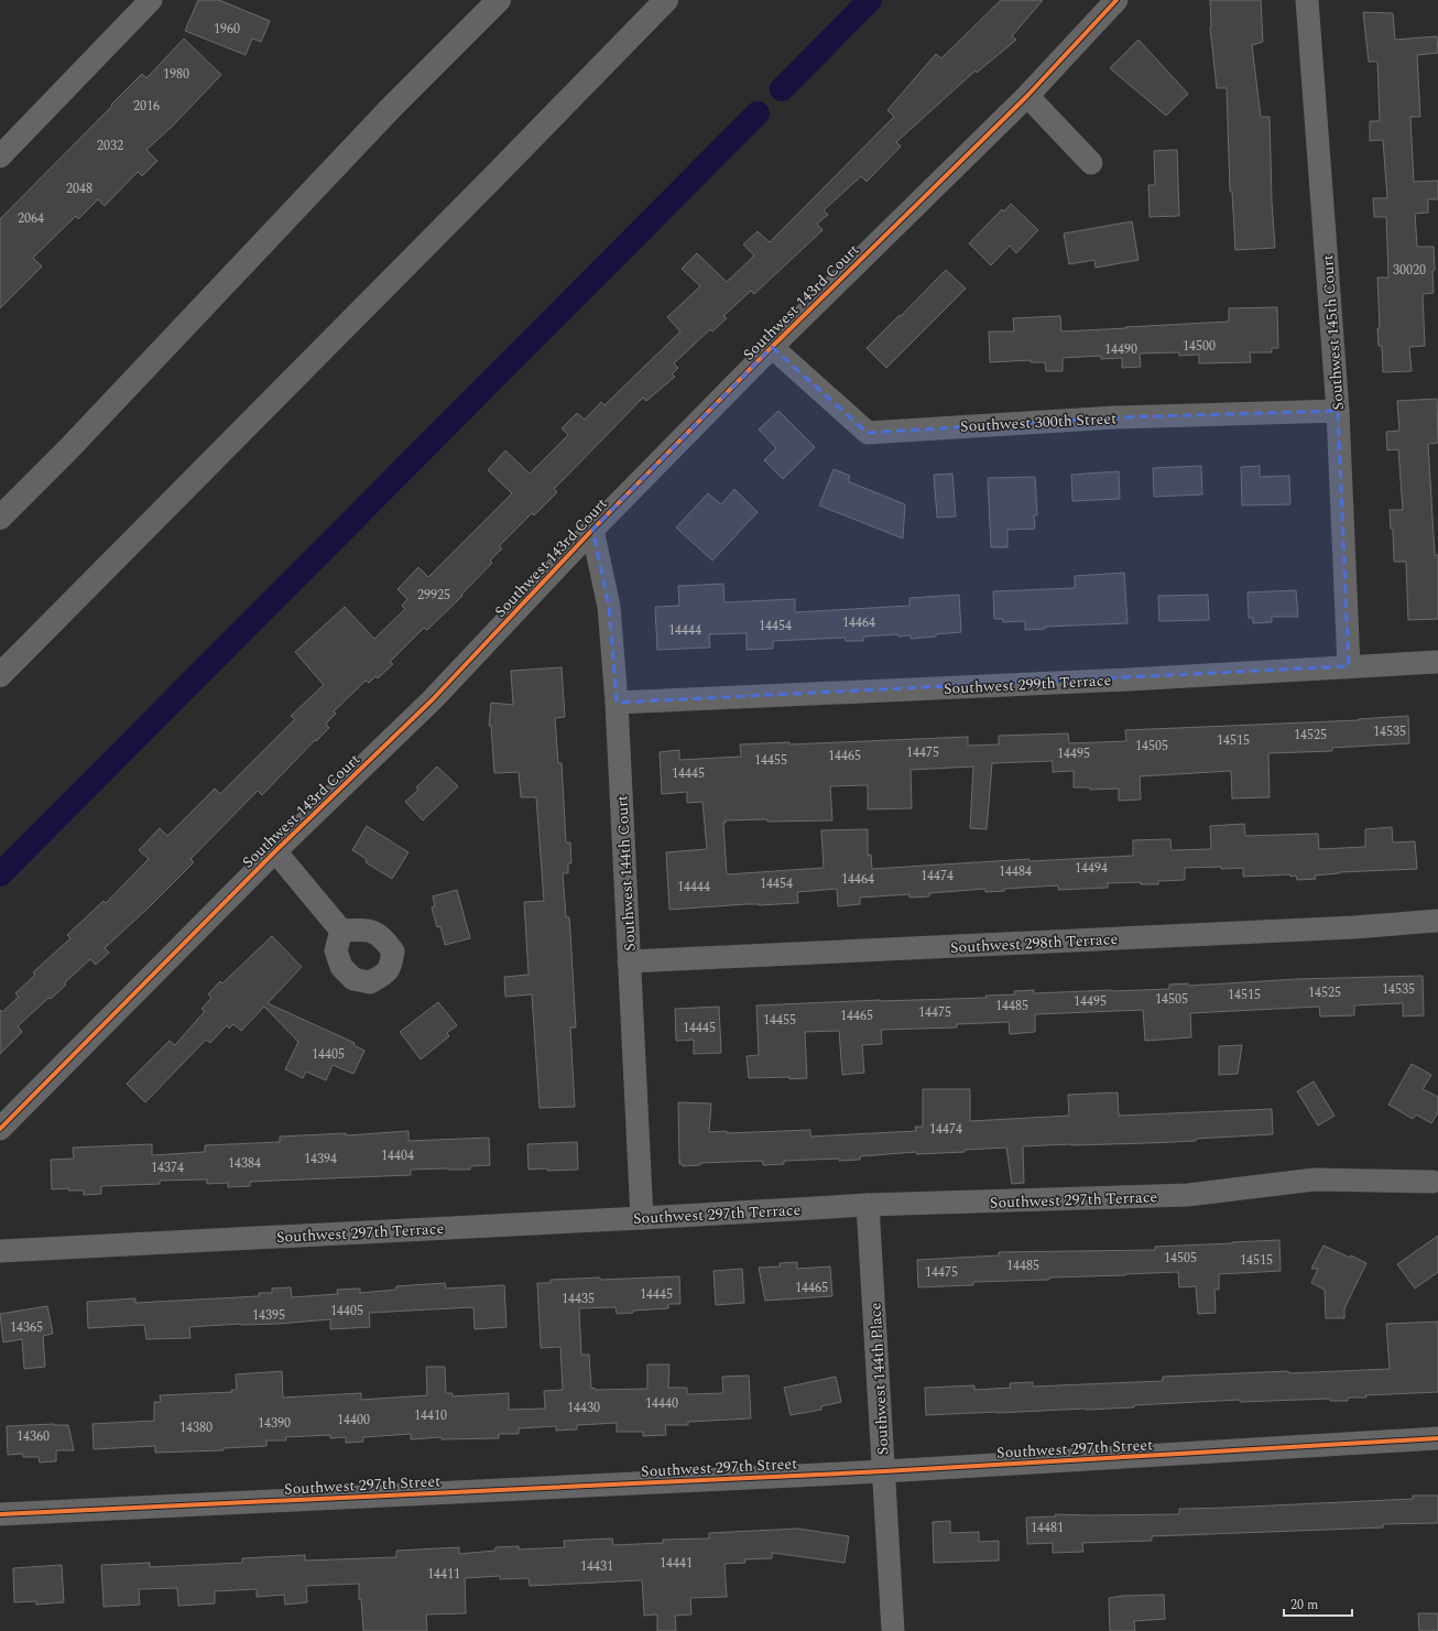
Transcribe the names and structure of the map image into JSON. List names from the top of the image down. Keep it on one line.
{"streets":{"street":["Southwest 143rd Court","Southwest 145th Court","Southwest 300th Street","Southwest 299th Terrace","Southwest 144th Court","Southwest 298th Terrace","Southwest 297th Terrace","Southwest 144th Place","Southwest 297th Street"]},"crossings":[["Southwest 143rd Court","Southwest 300th Street"],["Southwest 143rd Court","Southwest 144th Court"],["Southwest 145th Court","Southwest 300th Street"],["Southwest 145th Court","Southwest 299th Terrace"],["Southwest 299th Terrace","Southwest 144th Court"],["Southwest 144th Court","Southwest 298th Terrace"],["Southwest 144th Court","Southwest 297th Terrace"],["Southwest 297th Terrace","Southwest 144th Place"],["Southwest 144th Place","Southwest 297th Street"]],"house_numbers":["1960","1980","2016","2032","2048","2064","30020","14500","14490","29925","14464","14454","14444","14535","14525","14515","14505","14475","14495","14465","14455","14445","14494","14484","14474","14464","14454","14444","14535","14525","14515","14505","14495","14485","14475","14465","14455","14445","14405","14474","14404","14394","14384","14374","14505","14515","14485","14475","14465","14445","14435","14405","14395","14365","14440","14430","14410","14400","14390","14380","14360","14481","14441","14431","14411"],"scale_bar":"20 m"}
